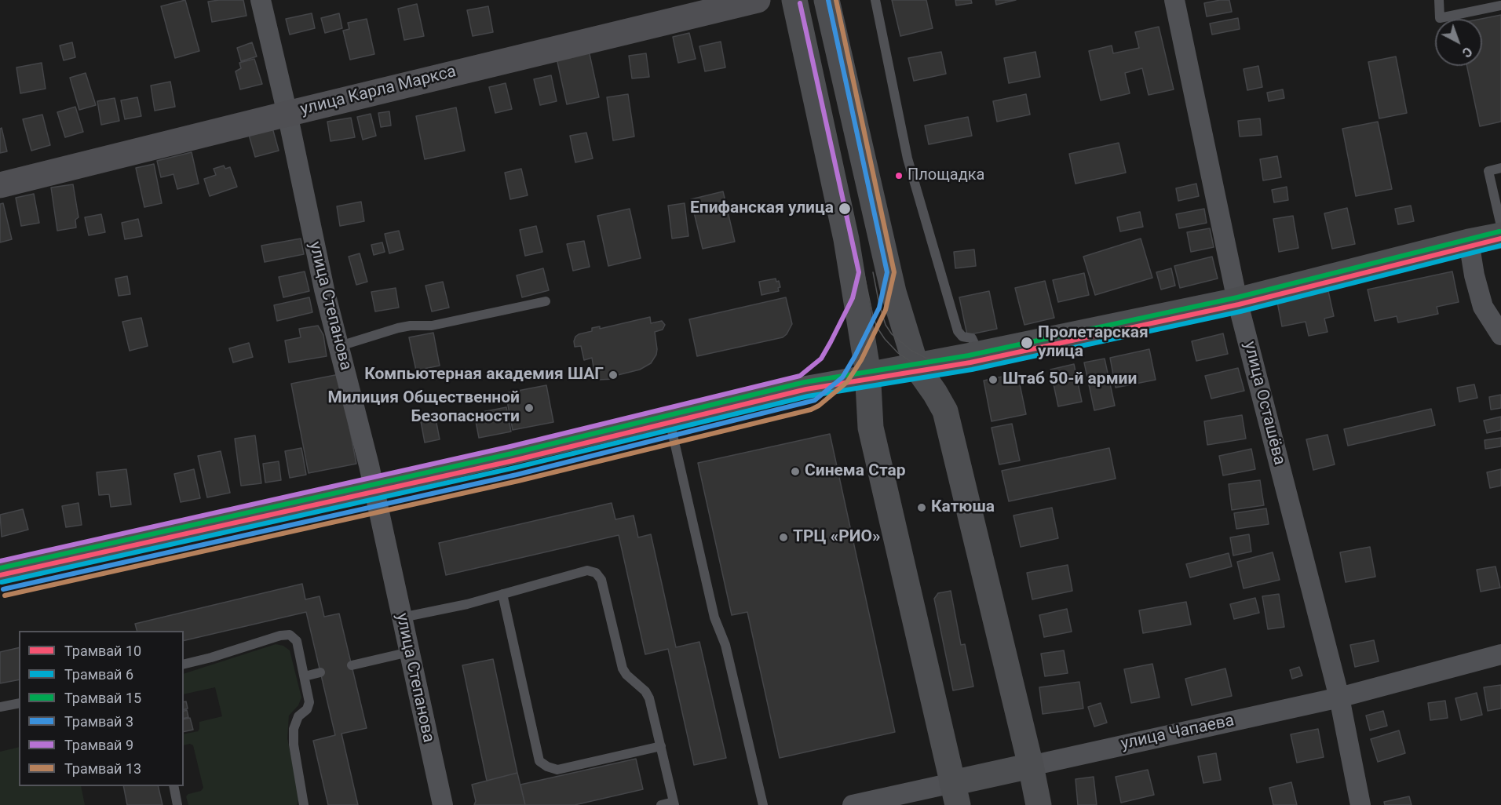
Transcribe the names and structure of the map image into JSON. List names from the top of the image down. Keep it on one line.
{"streets":{"main road":["улица Карла Маркса","улица Чапаева"],"street":["улица Степанова","улица Осташёва"]},"crossings":[["улица Карла Маркса","улица Степанова"],["улица Осташёва","улица Чапаева"]],"places":["Площадка","Епифанская улица","Пролетарская улица","Компьютерная академия ШАГ","Штаб 50-й армии","Милиция Общественной Безопасности","Синема Стар","Катюша","ТРЦ «РИО»"],"lines":["tram line 3","tram line 13","tram line 9","tram line 15","tram line 10","tram line 6"],"legend":["Трамвай 10","Трамвай 6","Трамвай 15","Трамвай 3","Трамвай 9","Трамвай 13"],"north":"bottom right"}
